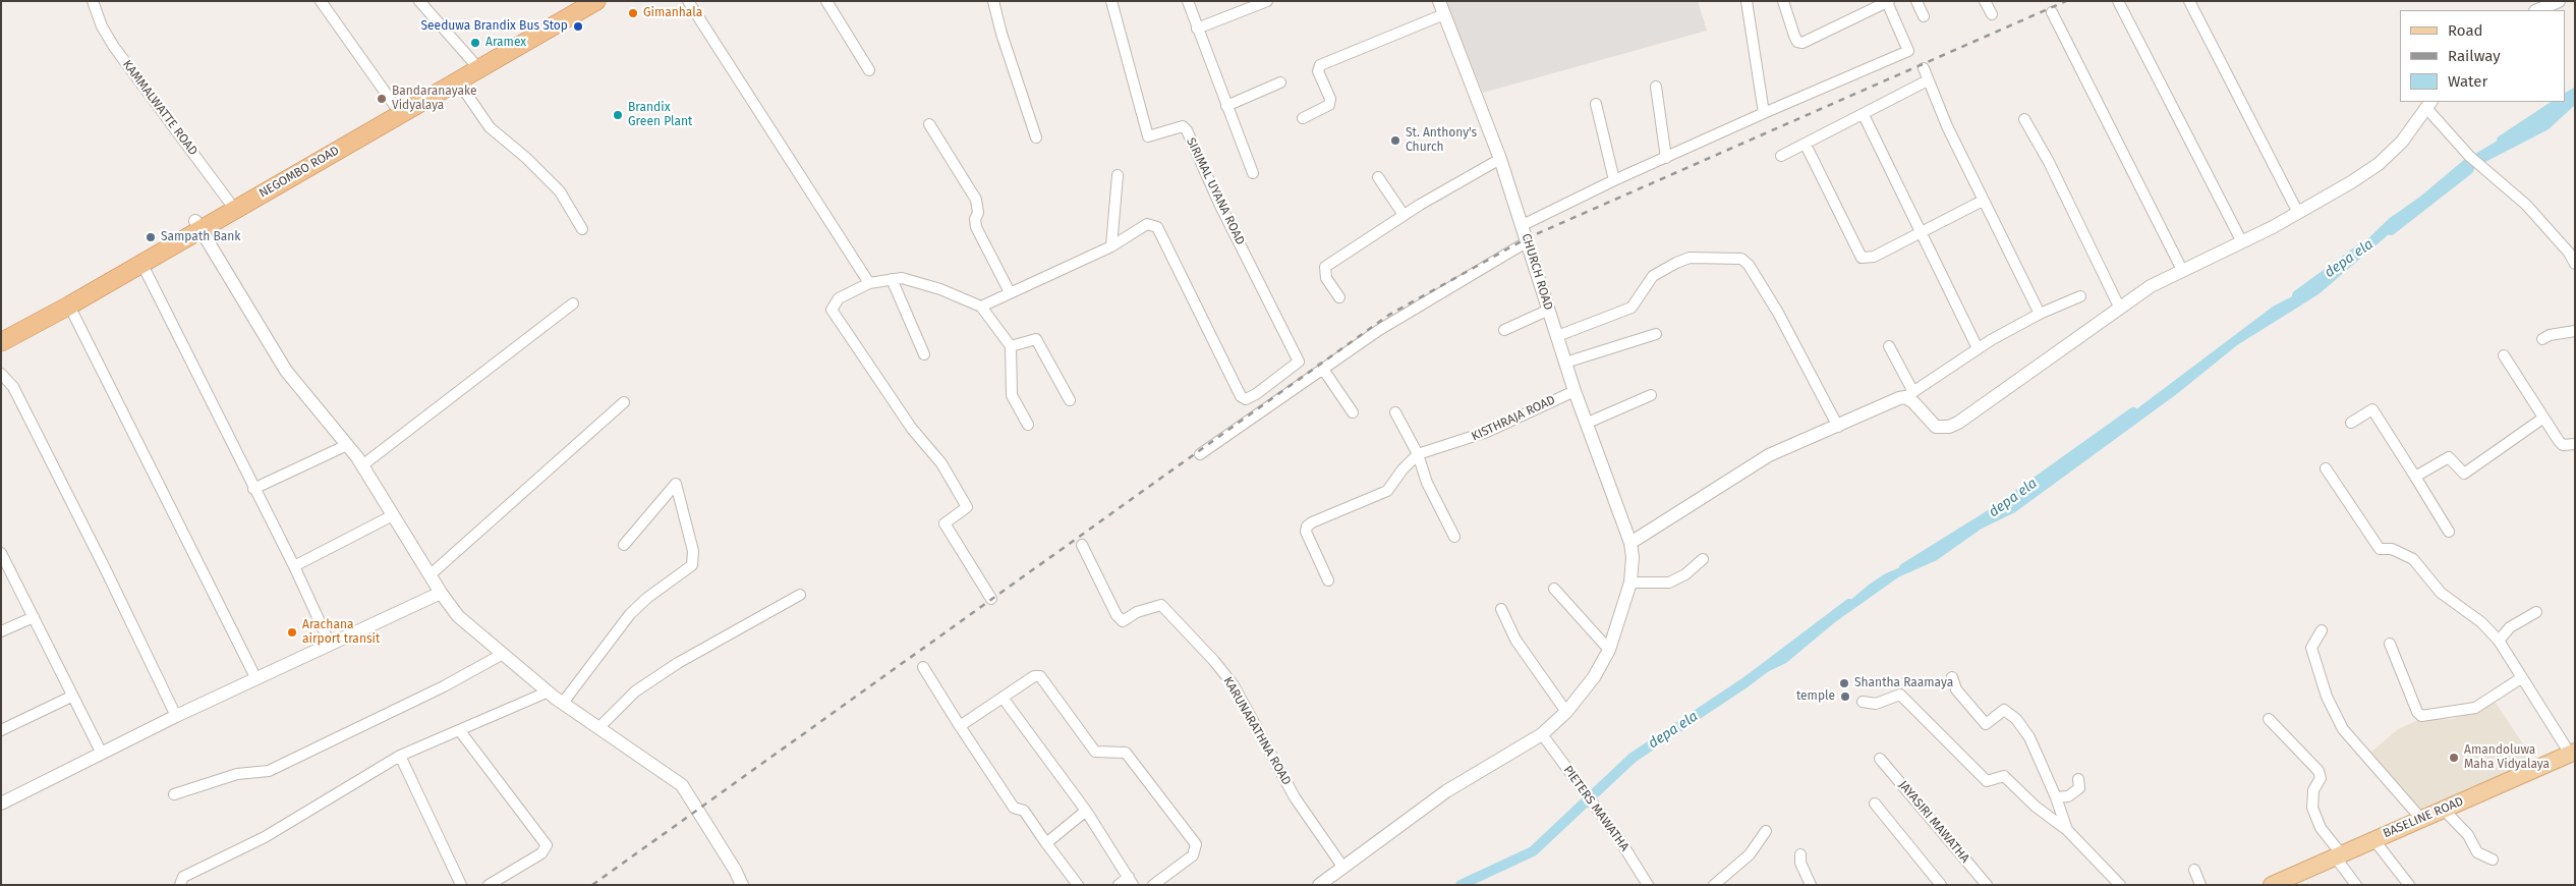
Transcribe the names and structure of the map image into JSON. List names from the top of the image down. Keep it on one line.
{"streets":{"highway":["NEGOMBO ROAD"],"main road":["BASELINE ROAD"],"street":["KAMMALWATTE ROAD","SIRIMAL UYANA ROAD","CHURCH ROAD","KISTHRAJA ROAD","KARUNARATHNA ROAD","PIETERS MAWATHA","JAYASIRI MAWATHA"]},"crossings":[["KAMMALWATTE ROAD","NEGOMBO ROAD"],["CHURCH ROAD","KISTHRAJA ROAD"],["CHURCH ROAD","KARUNARATHNA ROAD"],["CHURCH ROAD","PIETERS MAWATHA"]],"water":["depa ela"],"places":["Gimanhala","Seeduwa Brandix Bus Stop","Aramex","Bandaranayake Vidyalaya","Brandix Green Plant","St. Anthony's Church","Sampath Bank","Arachana airport transit","Shantha Raamaya","temple","Amandoluwa Maha Vidyalaya"],"legend":["Road","Railway","Water"]}
